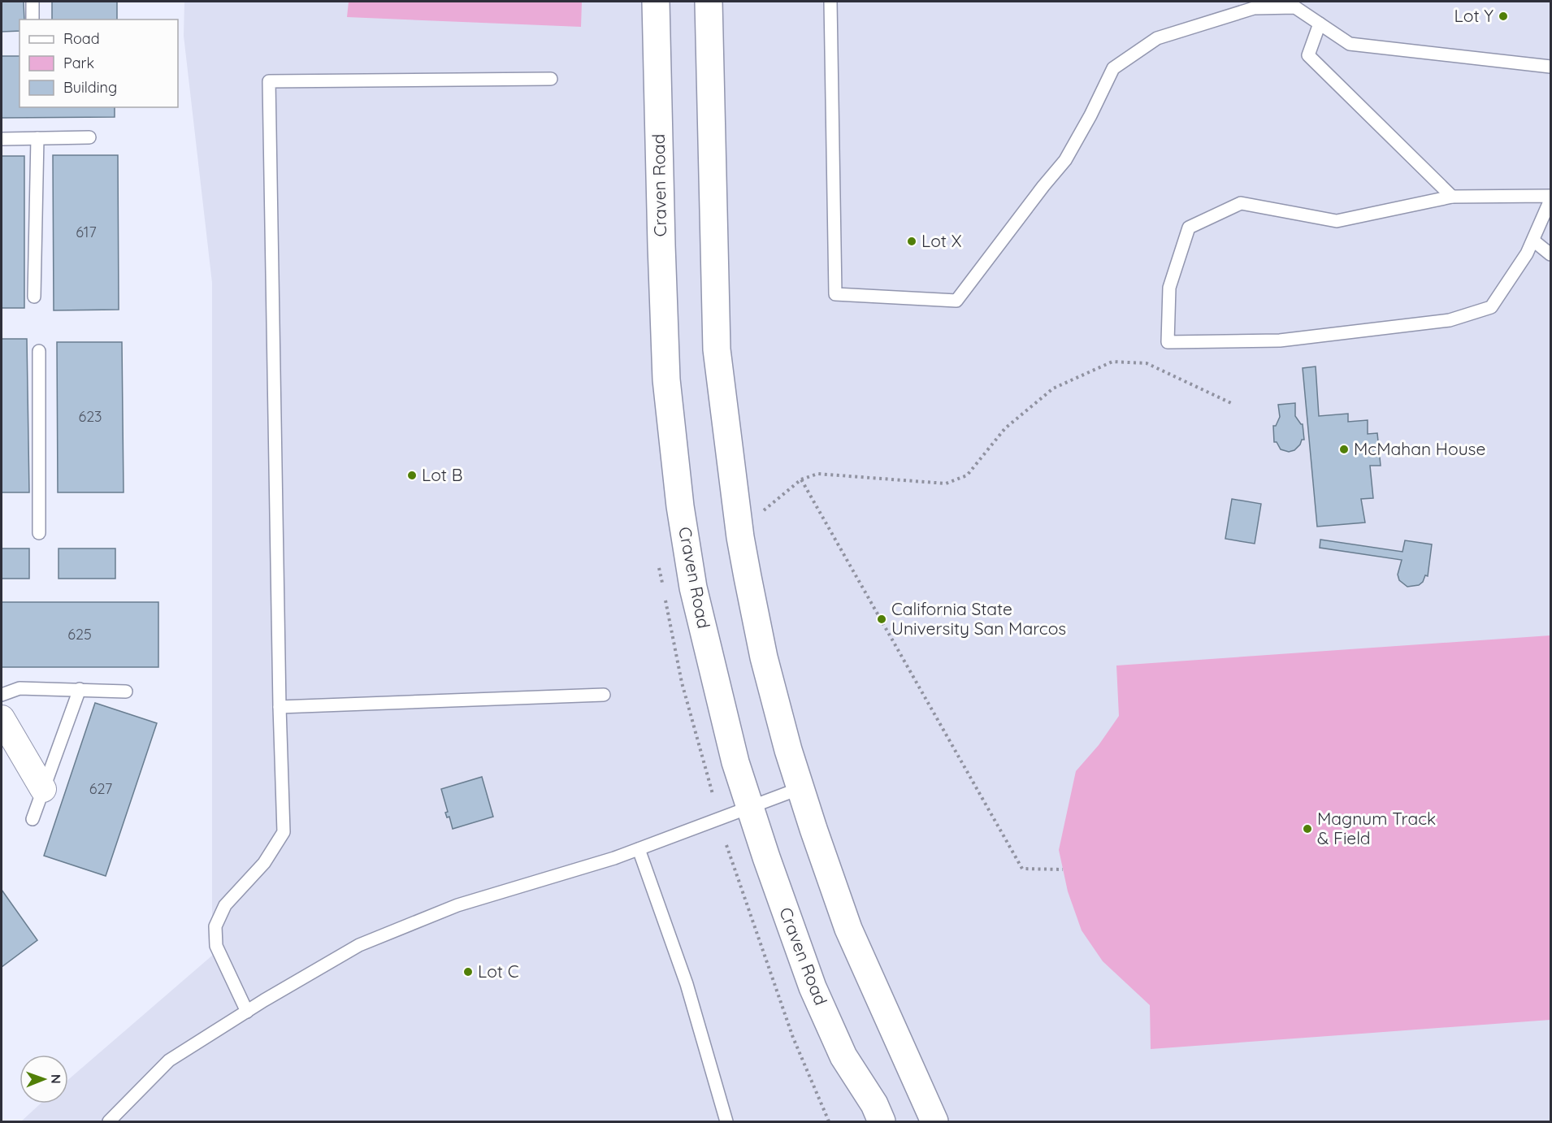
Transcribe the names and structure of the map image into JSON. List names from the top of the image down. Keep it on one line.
{"streets":{"main road":["Craven Road"]},"places":["Lot Y","Lot X","McMahan House","Lot B","California State University San Marcos","Magnum Track & Field","Lot C"],"house_numbers":["617","623","625","627"],"legend":["Road","Park","Building"],"north":"right"}
